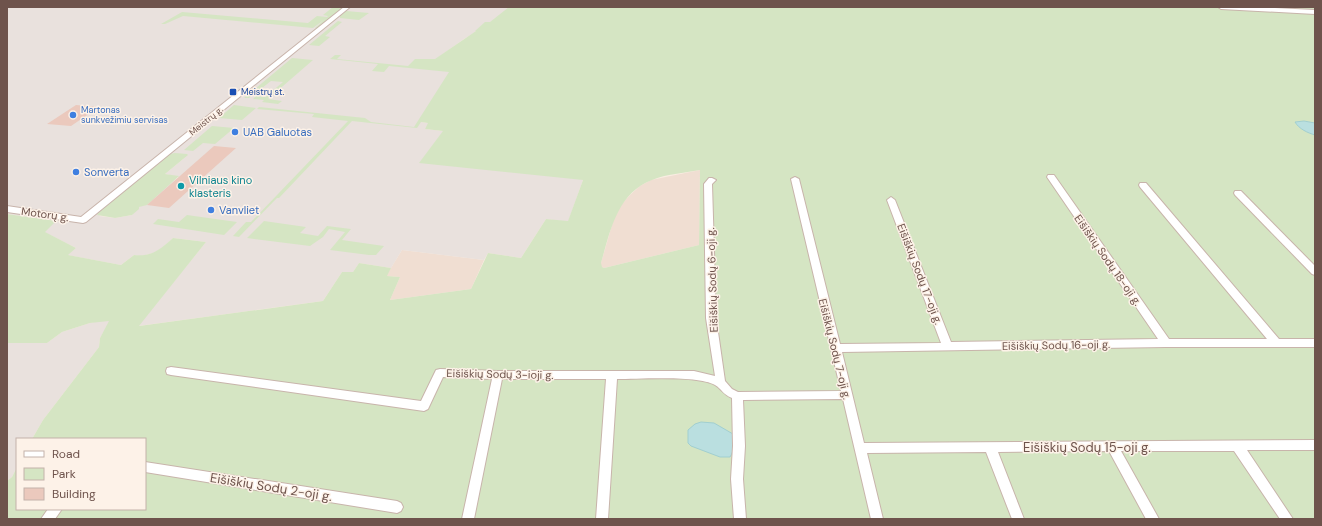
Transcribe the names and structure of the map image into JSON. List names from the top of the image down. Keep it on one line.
{"streets":{"street":["Meistrų g.","Motorų g.","Eišiškių Sodų 18-oji g.","Eišiškių Sodų 17-oji g.","Eišiškių Sodų 6-oji g.","Eišiškių Sodų 16-oji g.","Eišiškių Sodų 7-oji g.","Eišiškių Sodų 3-ioji g.","Eišiškių Sodų 15-oji g.","Eišiškių Sodų 2-oji g."]},"crossings":[["Meistrų g.","Motorų g."],["Eišiškių Sodų 18-oji g.","Eišiškių Sodų 16-oji g."],["Eišiškių Sodų 17-oji g.","Eišiškių Sodų 16-oji g."],["Eišiškių Sodų 6-oji g.","Eišiškių Sodų 3-ioji g."],["Eišiškių Sodų 16-oji g.","Eišiškių Sodų 7-oji g."],["Eišiškių Sodų 7-oji g.","Eišiškių Sodų 15-oji g."]],"places":{"transit":["Meistrų st."],"other":["Martonas sunkvežimiu servisas","UAB Galuotas","Sonverta","Vilniaus kino klasteris","Vanvliet"]},"legend":["Road","Park","Building"]}
